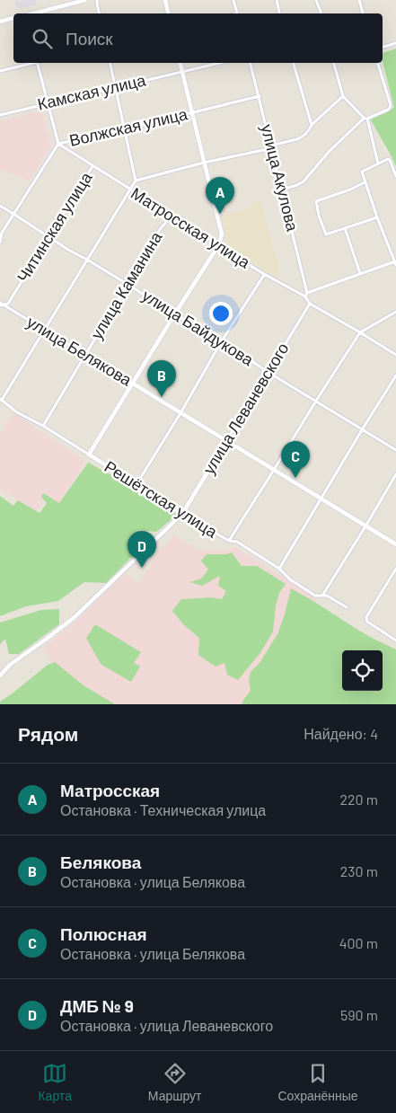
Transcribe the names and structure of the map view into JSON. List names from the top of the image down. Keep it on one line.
{"streets":{"street":["Камская улица","Волжская улица","улица Акулова","Читинская улица","Матросская улица","улица Каманина","улица Байдукова","улица Белякова","улица Леваневского","Решётская улица"]},"crossings":[["Волжская улица","улица Акулова"],["Волжская улица","Матросская улица"],["Волжская улица","улица Байдукова"],["улица Акулова","Матросская улица"],["Читинская улица","Матросская улица"],["Читинская улица","улица Байдукова"],["Читинская улица","улица Белякова"],["Матросская улица","улица Каманина"],["Матросская улица","улица Леваневского"],["улица Каманина","улица Байдукова"],["улица Каманина","улица Белякова"],["улица Каманина","Решётская улица"],["улица Байдукова","улица Леваневского"],["улица Белякова","улица Леваневского"],["улица Леваневского","Решётская улица"]],"page":{"search":"Поиск","pins":["A","B","C","D"],"heading":["Рядом","Найдено: 4"],"list":[{"mark":"A","name":"Матросская","note":"Остановка · Техническая улица","value":"220 m"},{"mark":"B","name":"Белякова","note":"Остановка · улица Белякова","value":"230 m"},{"mark":"C","name":"Полюсная","note":"Остановка · улица Белякова","value":"400 m"},{"mark":"D","name":"ДМБ № 9","note":"Остановка · улица Леваневского","value":"590 m"}],"nav":["Карта","Маршрут","Сохранённые"]}}
